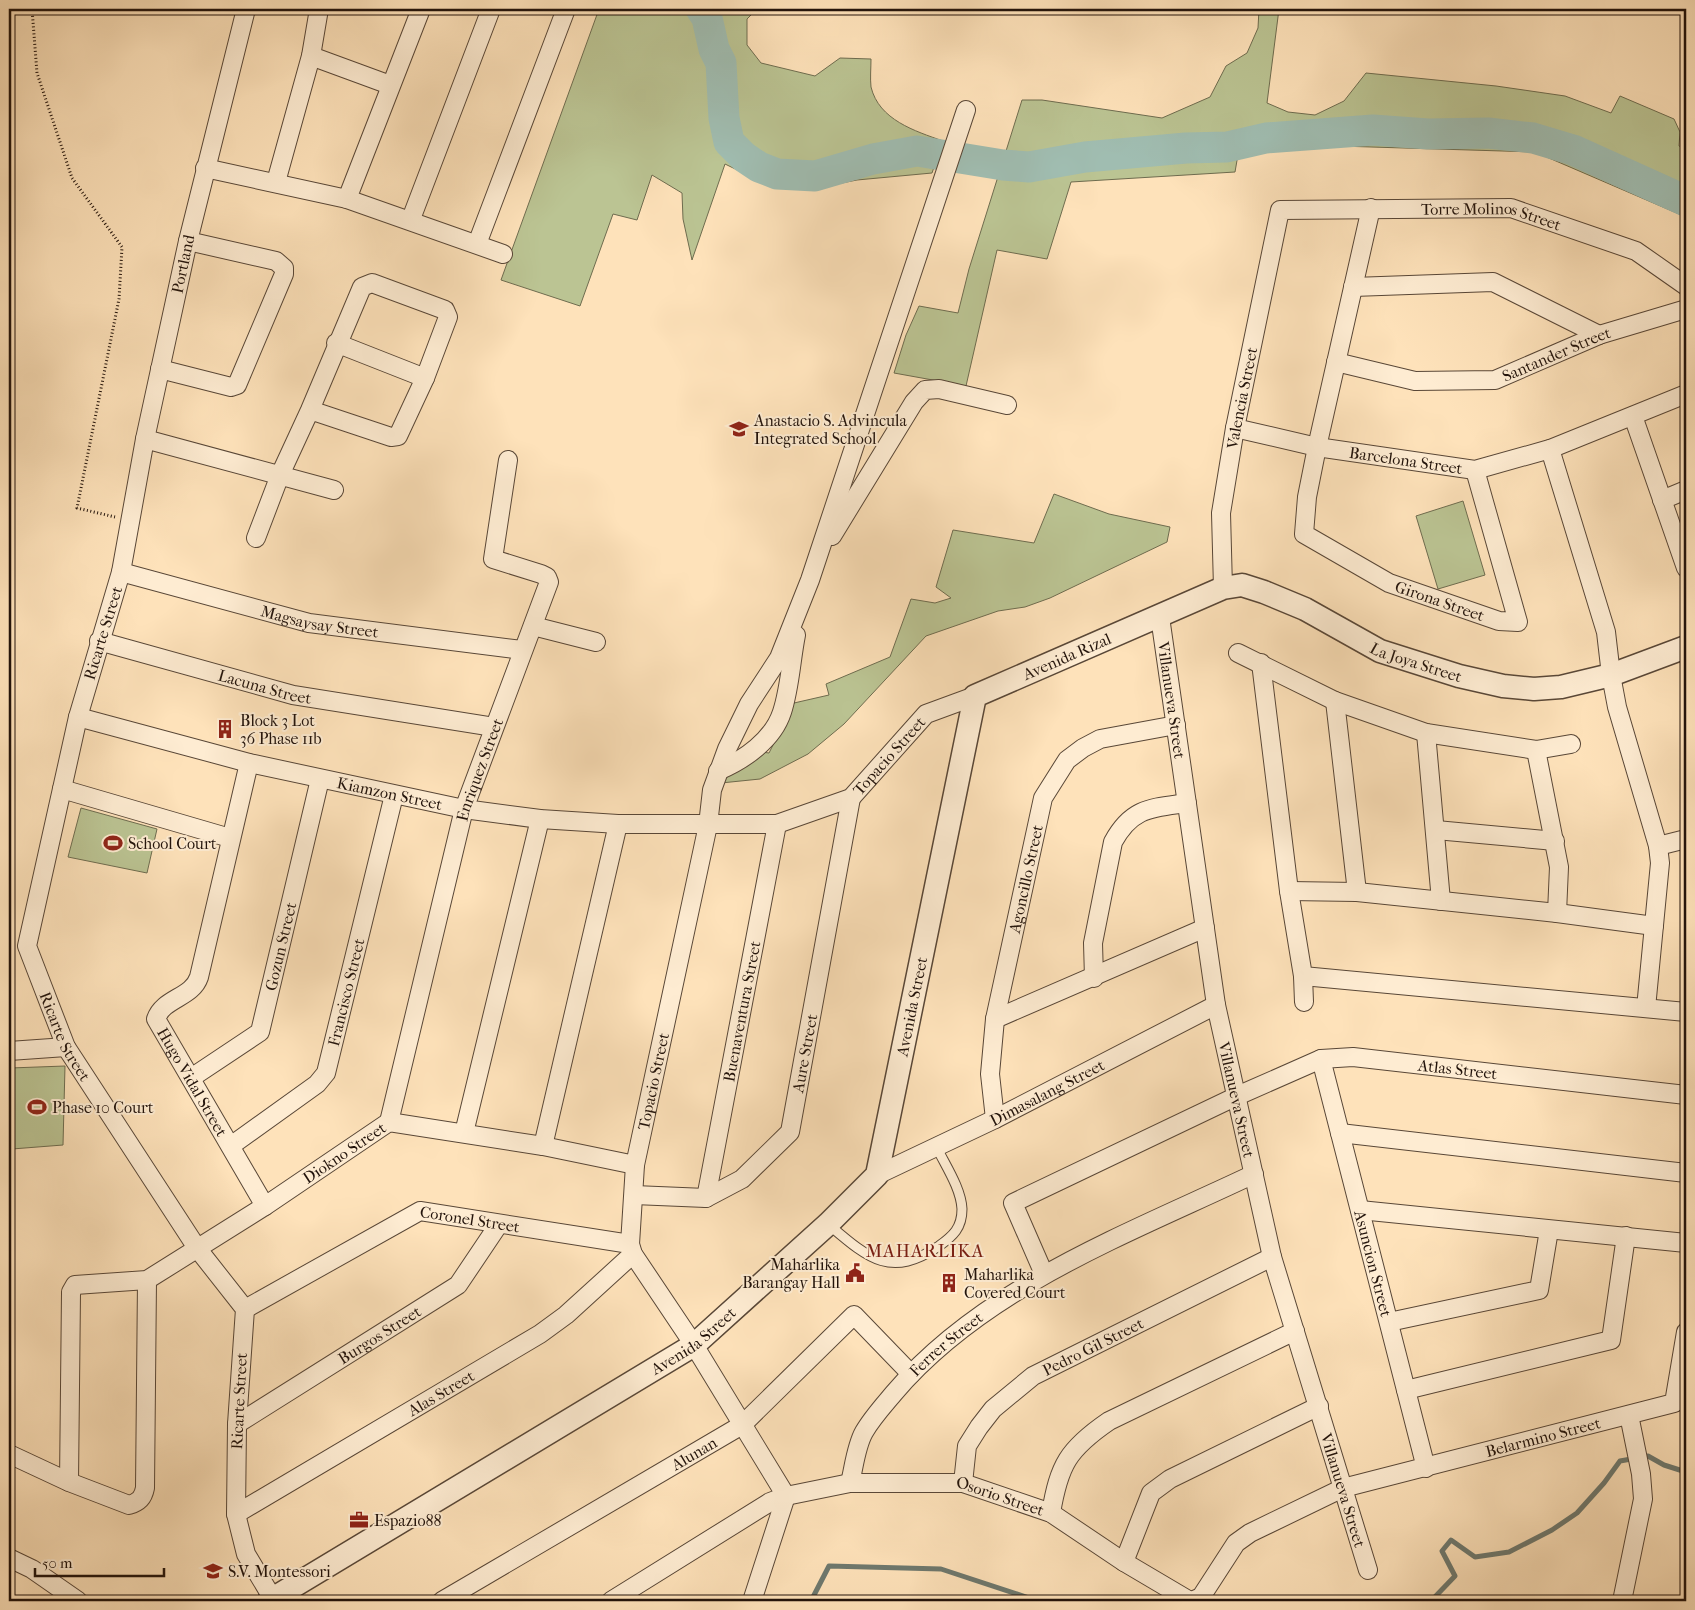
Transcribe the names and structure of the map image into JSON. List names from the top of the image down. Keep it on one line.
{"streets":{"street":["Torre Molinos Street","Portland","Santander Street","Valencia Street","Barcelona Street","Girona Street","Magsaysay Street","Ricarte Street","Avenida Rizal","La Joya Street","Lacuna Street","Villanueva Street","Topacio Street","Enriquez Street","Kiamzon Street","Agoncillo Street","Gozun Street","Francisco Street","Avenida Street","Buenaventura Street","Aure Street","Atlas Street","Hugo Vidal Street","Dimasalang Street","Diokno Street","Coronel Street","Asuncion Street","Burgos Street","Ferrer Street","Pedro Gil Street","Alas Street","Belarmino Street","Alunan","Osorio Street"]},"crossings":[["Torre Molinos Street","Valencia Street"],["Portland","Ricarte Street"],["Valencia Street","Barcelona Street"],["Valencia Street","La Joya Street"],["Barcelona Street","Girona Street"],["Magsaysay Street","Ricarte Street"],["Magsaysay Street","Enriquez Street"],["Ricarte Street","Lacuna Street"],["Ricarte Street","Kiamzon Street"],["Ricarte Street","Avenida Street"],["Ricarte Street","Diokno Street"],["Ricarte Street","Coronel Street"],["Ricarte Street","Burgos Street"],["Ricarte Street","Alas Street"],["Avenida Rizal","La Joya Street"],["Avenida Rizal","Villanueva Street"],["Avenida Rizal","Topacio Street"],["Avenida Rizal","Avenida Street"],["La Joya Street","Villanueva Street"],["Lacuna Street","Enriquez Street"],["Villanueva Street","Agoncillo Street"],["Villanueva Street","Atlas Street"],["Villanueva Street","Dimasalang Street"],["Villanueva Street","Ferrer Street"],["Villanueva Street","Pedro Gil Street"],["Villanueva Street","Belarmino Street"],["Villanueva Street","Osorio Street"],["Topacio Street","Kiamzon Street"],["Topacio Street","Avenida Street"],["Topacio Street","Buenaventura Street"],["Topacio Street","Aure Street"],["Topacio Street","Diokno Street"],["Topacio Street","Coronel Street"],["Topacio Street","Alas Street"],["Enriquez Street","Kiamzon Street"],["Enriquez Street","Diokno Street"],["Kiamzon Street","Gozun Street"],["Kiamzon Street","Francisco Street"],["Kiamzon Street","Hugo Vidal Street"],["Agoncillo Street","Dimasalang Street"],["Gozun Street","Hugo Vidal Street"],["Francisco Street","Hugo Vidal Street"],["Avenida Street","Dimasalang Street"],["Buenaventura Street","Aure Street"],["Atlas Street","Asuncion Street"],["Atlas Street","Ferrer Street"],["Hugo Vidal Street","Diokno Street"],["Coronel Street","Burgos Street"],["Coronel Street","Alas Street"],["Asuncion Street","Belarmino Street"],["Ferrer Street","Alunan"],["Ferrer Street","Osorio Street"],["Pedro Gil Street","Osorio Street"],["Belarmino Street","Osorio Street"]],"districts":["MAHARLIKA"],"places":{"school or university":["Anastacio S. Advincula Integrated School","S.V. Montessori"],"building":["Block 3 Lot 36 Phase 11b","Maharlika Covered Court"],"sports":["School Court","Phase 10 Court"],"public building":["Maharlika Barangay Hall"],"office":["Espazio88"]},"scale_bar":"50 m"}
